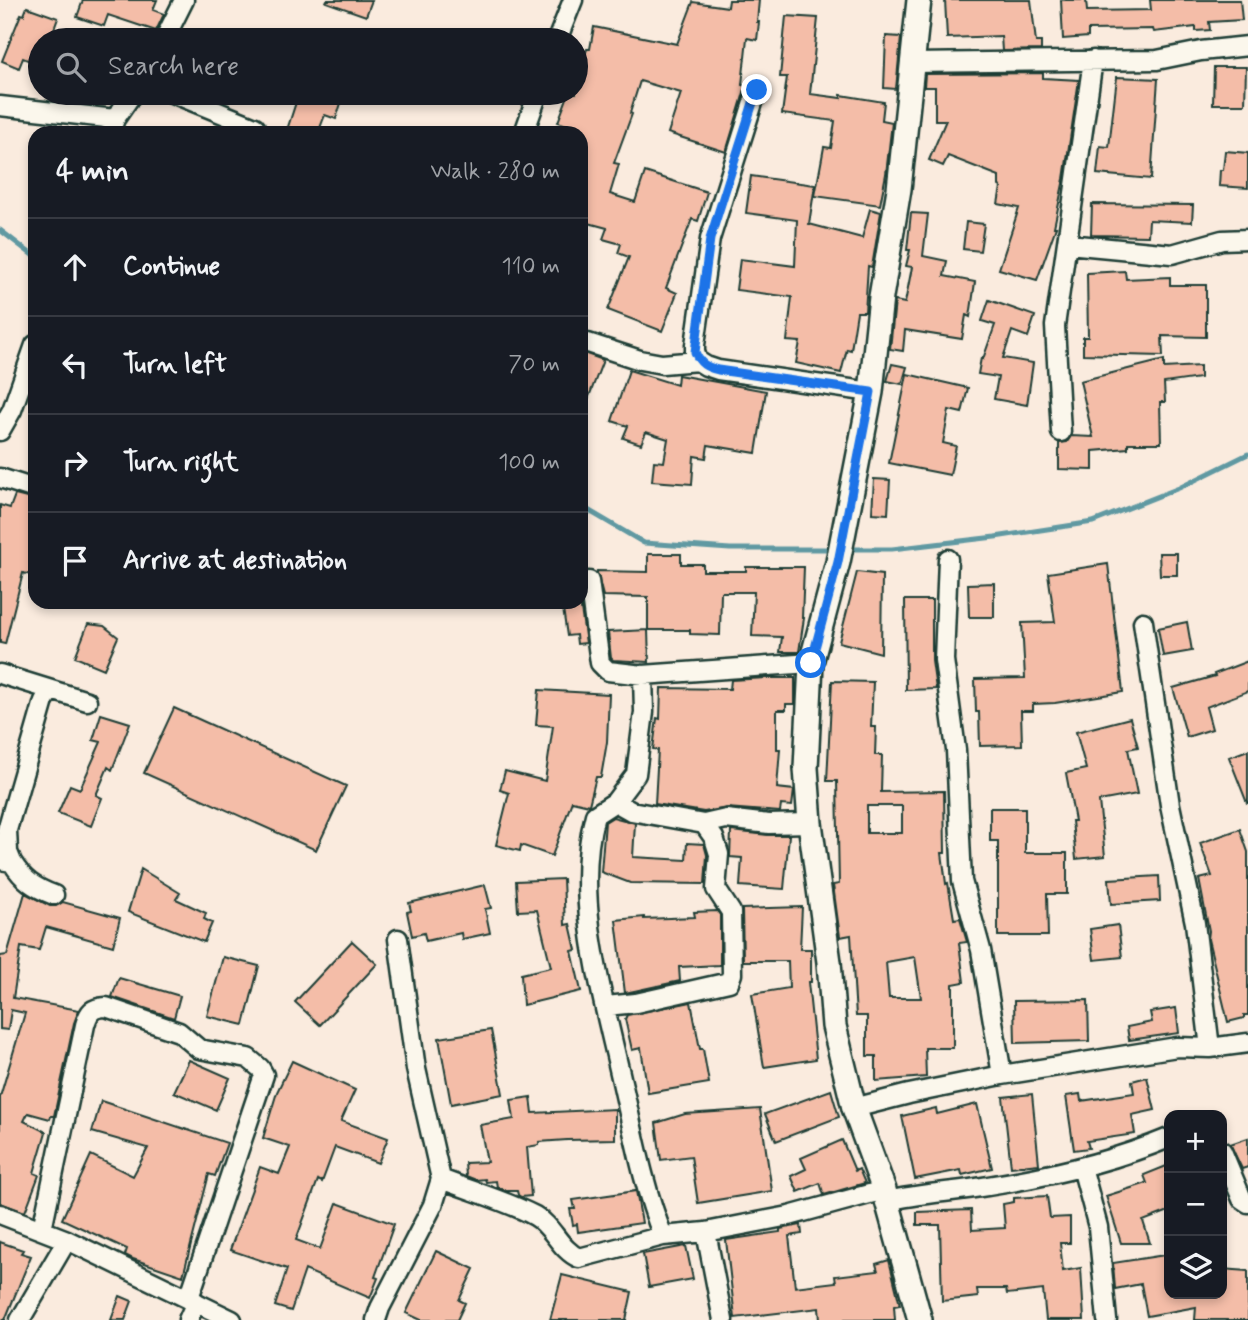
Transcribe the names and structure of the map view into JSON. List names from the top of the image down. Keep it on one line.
{"page":{"search":"Search here","heading":["4 min","Walk · 280 m"],"list":[["Continue","110 m"],["Turn left","70 m"],["Turn right","100 m"],"Arrive at destination"],"map_buttons":["+","−"]}}
